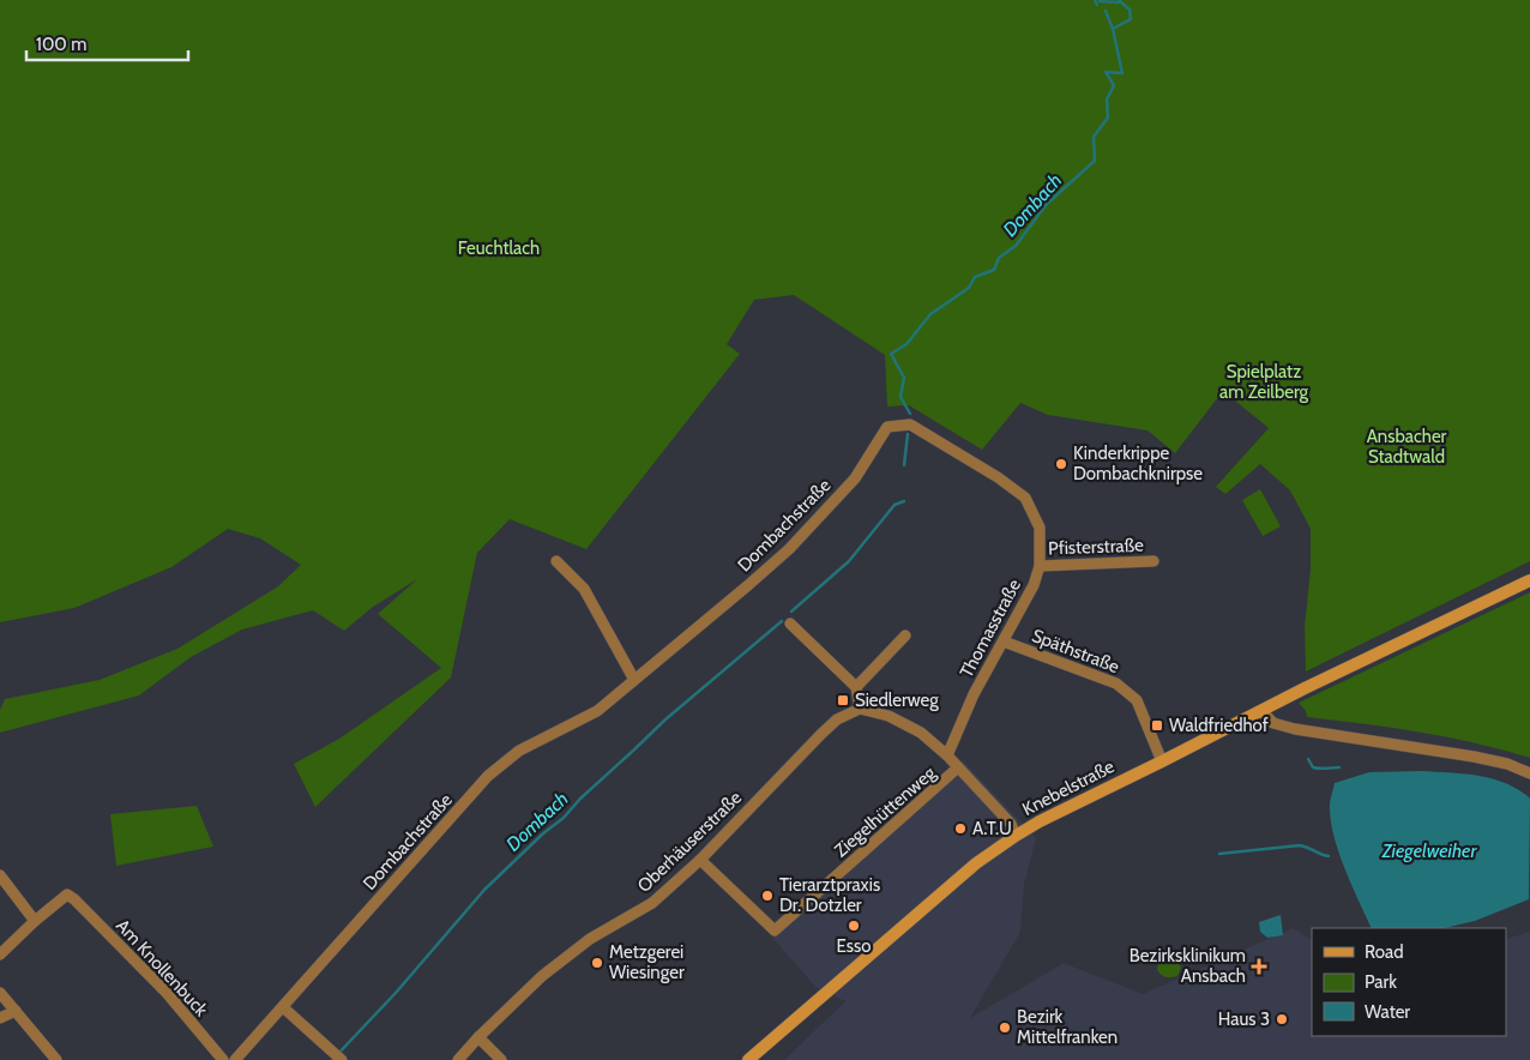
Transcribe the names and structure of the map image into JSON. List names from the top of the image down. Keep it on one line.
{"streets":{"main road":["Knebelstraße"],"street":["Dombachstraße","Pfisterstraße","Thomasstraße","Späthstraße","Ziegelhüttenweg","Oberhäuserstraße","Am Knollenbuck"]},"crossings":[["Dombachstraße","Thomasstraße"],["Pfisterstraße","Thomasstraße"],["Thomasstraße","Späthstraße"],["Späthstraße","Knebelstraße"],["Ziegelhüttenweg","Oberhäuserstraße"]],"water":["Dombach","Ziegelweiher"],"parks":["Feuchtlach","Spielplatz am Zeilberg","Ansbacher Stadtwald"],"places":{"other":["Kinderkrippe Dombachknirpse","A.T.U","Tierarztpraxis Dr. Dotzler","Esso","Metzgerei Wiesinger","Haus 3","Bezirk Mittelfranken"],"transit":["Siedlerweg","Waldfriedhof"],"health":["Bezirksklinikum Ansbach"]},"legend":["Road","Park","Water"],"scale_bar":"100 m"}
